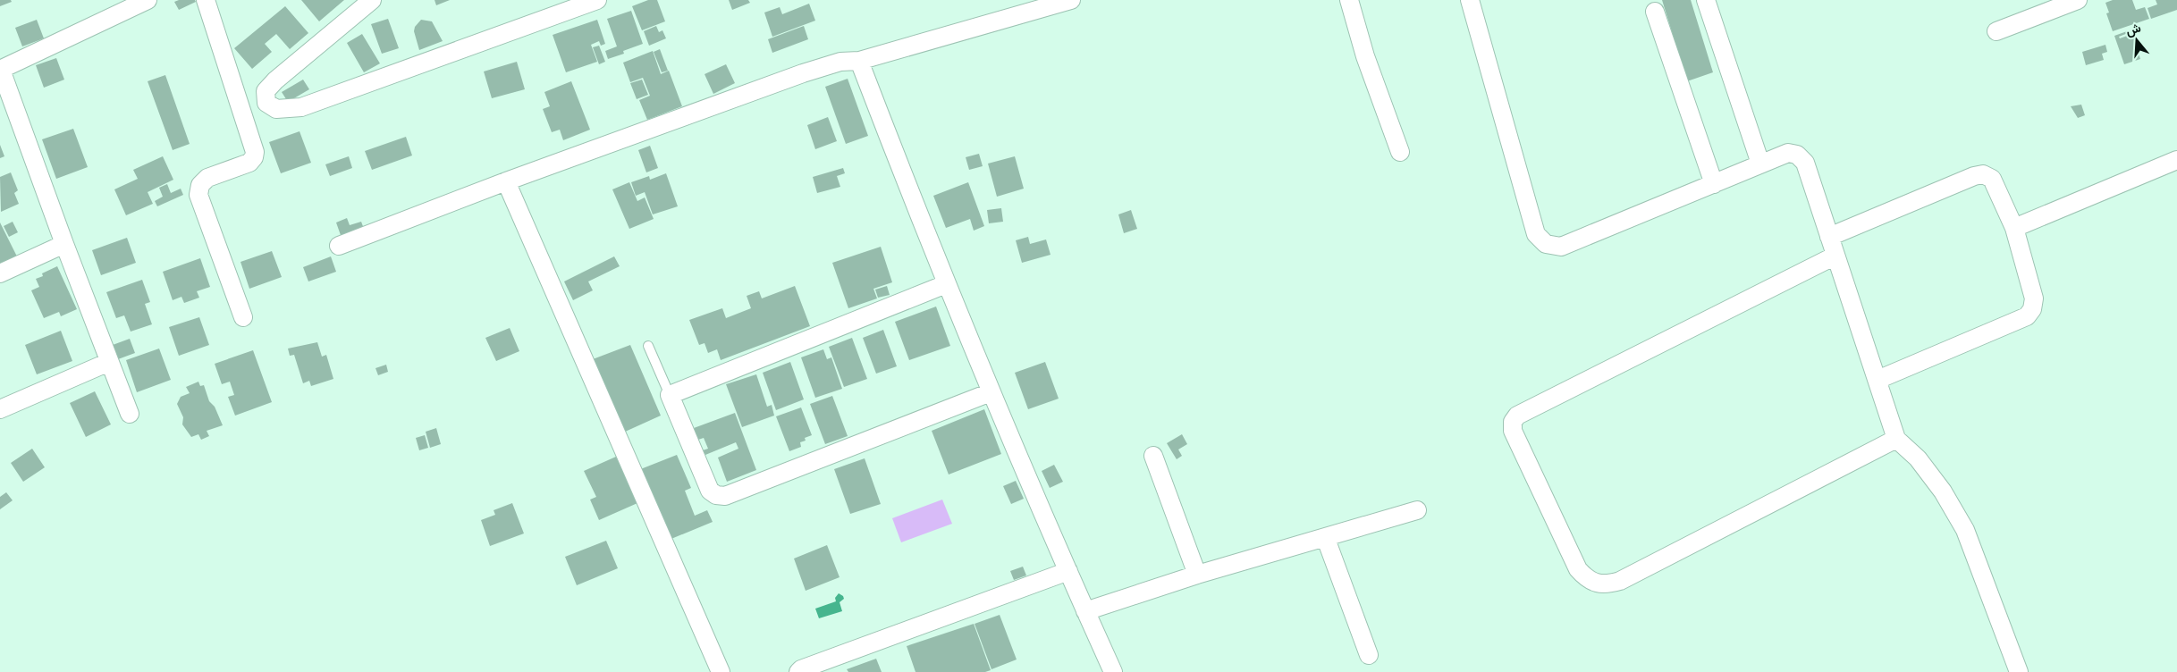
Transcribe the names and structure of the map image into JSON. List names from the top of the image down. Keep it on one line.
{"north":"top"}
